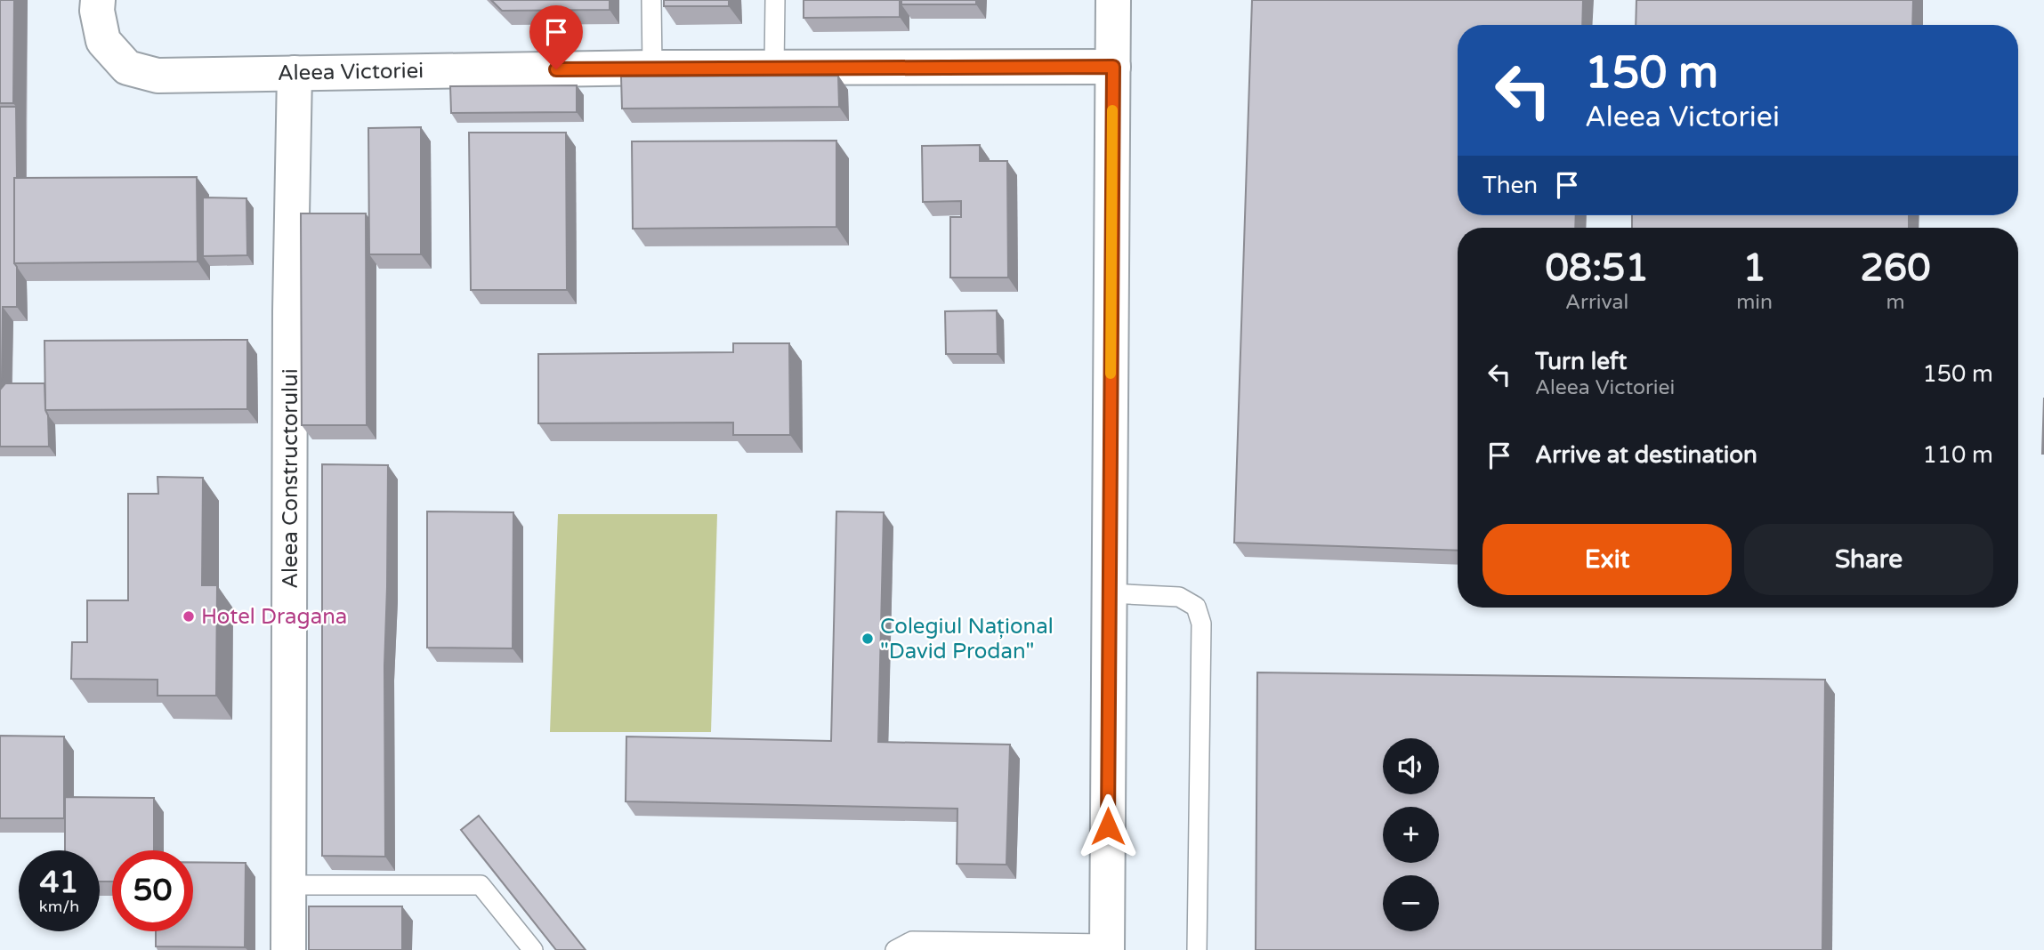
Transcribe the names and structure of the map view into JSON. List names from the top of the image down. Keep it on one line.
{"streets":{"street":["Aleea Victoriei","Aleea Constructorului"]},"crossings":[["Aleea Victoriei","Aleea Constructorului"]],"places":["Hotel Dragana","Colegiul Național \"David Prodan\""],"page":{"turn":["150 m","Aleea Victoriei"],"then":"Then","eta":["08:51","Arrival","1","min","260","m"],"list":[{"name":"Turn left","note":"Aleea Victoriei","value":"150 m"},{"name":"Arrive at destination","value":"110 m"}],"buttons":["Exit","Share"],"map_buttons":["+","−"],"speed":"41 km/h","limit":"50"}}
